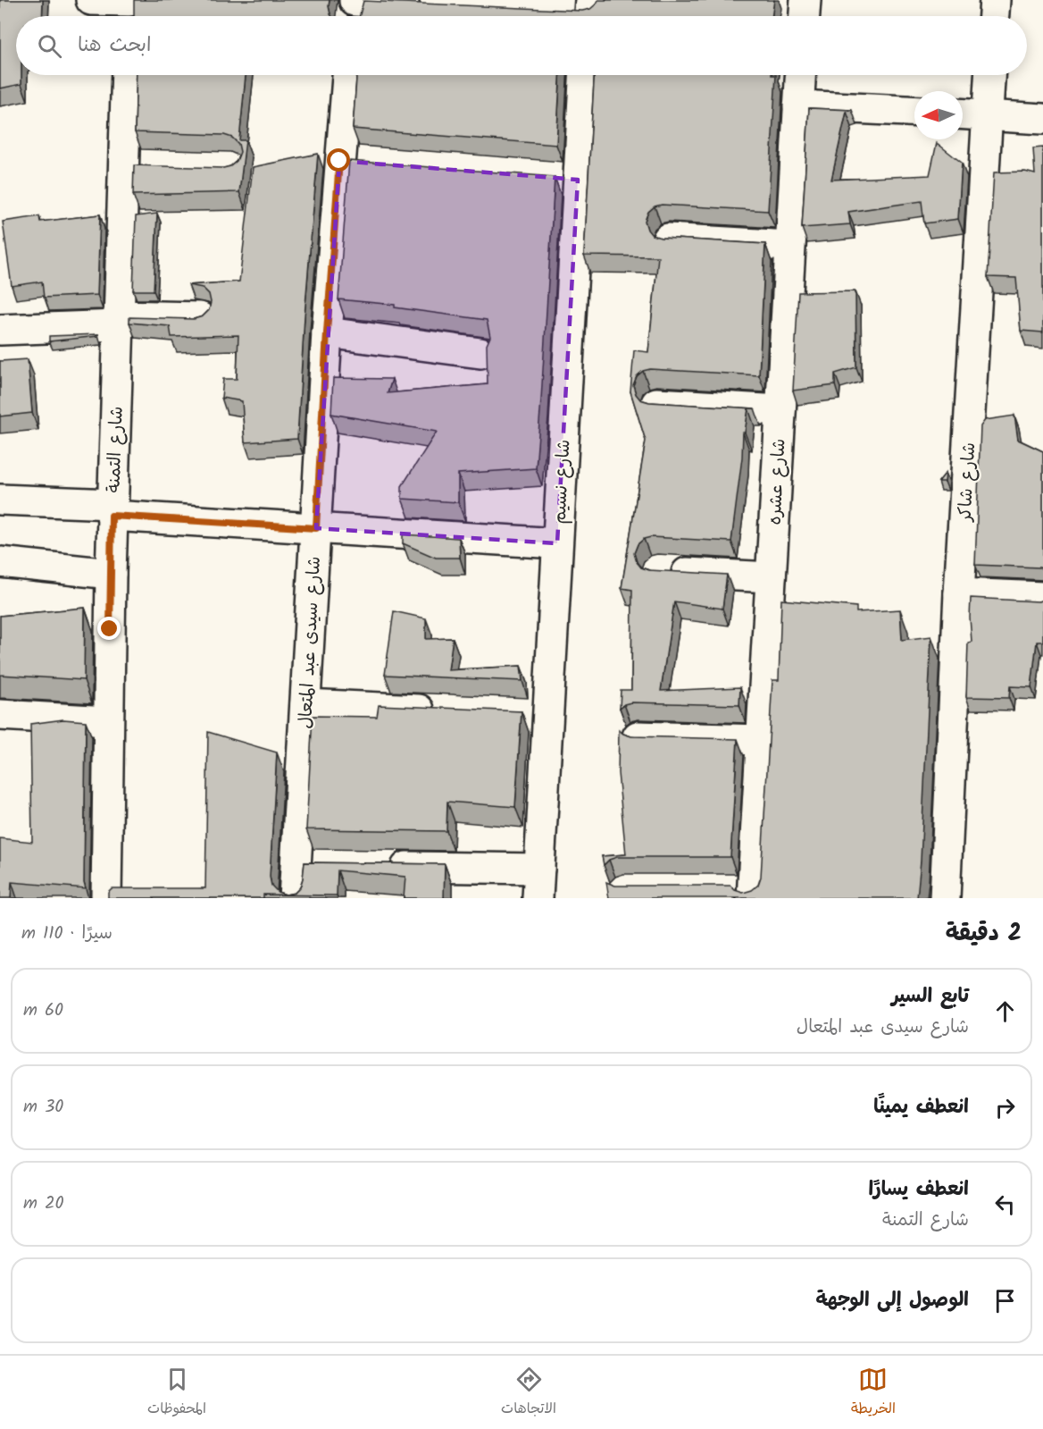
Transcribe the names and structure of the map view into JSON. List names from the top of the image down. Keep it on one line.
{"streets":{"street":["شارع التمنة","شارع نسيم","شارع عشره","شارع شاكر","شارع سيدى عبد المتعال"]},"north":"left","page":{"search":"ابحث هنا","heading":["2 دقيقة","سيرًا · 110 m"],"list":[["تابع السير","شارع سيدى عبد المتعال","60 m"],["انعطف يمينًا","30 m"],["انعطف يسارًا","شارع التمنة","20 m"],"الوصول إلى الوجهة"],"nav":["الخريطة","الاتجاهات","المحفوظات"]}}
